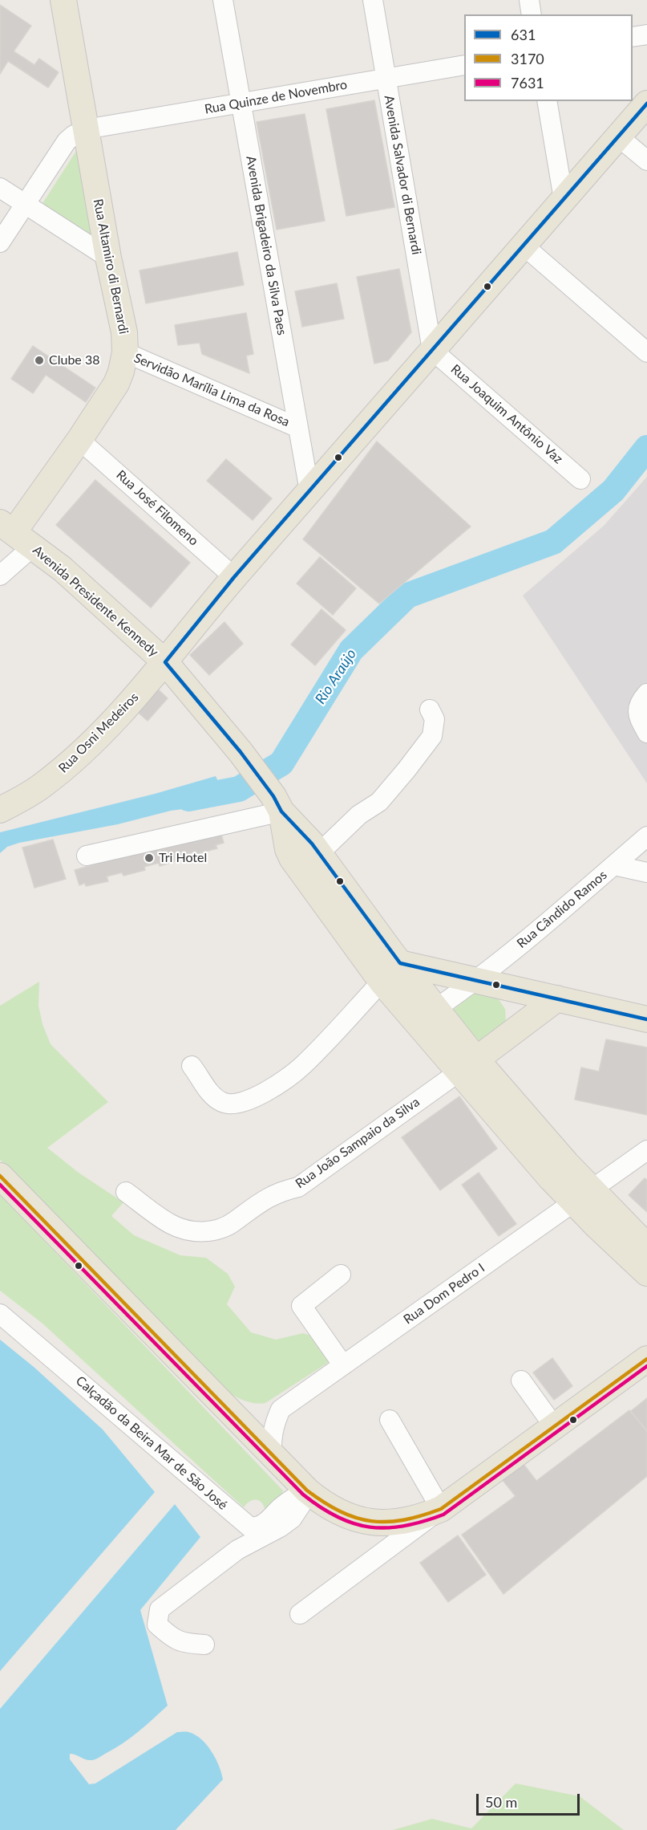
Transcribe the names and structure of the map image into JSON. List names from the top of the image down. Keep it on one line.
{"streets":{"main road":["Rua Altamiro di Bernardi","Avenida Presidente Kennedy","Rua Osni Medeiros","Rua João Sampaio da Silva"],"street":["Rua Quinze de Novembro","Avenida Salvador di Bernardi","Avenida Brigadeiro da Silva Paes","Servidão Marília Lima da Rosa","Rua Joaquim Antônio Vaz","Rua José Filomeno","Rua Cândido Ramos","Rua Dom Pedro I","Calçadão da Beira Mar de São José"]},"crossings":[["Rua Quinze de Novembro","Avenida Salvador di Bernardi"],["Rua Quinze de Novembro","Avenida Brigadeiro da Silva Paes"],["Rua Quinze de Novembro","Rua Altamiro di Bernardi"],["Avenida Salvador di Bernardi","Rua Joaquim Antônio Vaz"],["Avenida Salvador di Bernardi","Rua Osni Medeiros"],["Avenida Brigadeiro da Silva Paes","Servidão Marília Lima da Rosa"],["Avenida Brigadeiro da Silva Paes","Rua Osni Medeiros"],["Rua Altamiro di Bernardi","Servidão Marília Lima da Rosa"],["Rua Altamiro di Bernardi","Rua José Filomeno"],["Rua Altamiro di Bernardi","Avenida Presidente Kennedy"],["Rua Joaquim Antônio Vaz","Rua Osni Medeiros"],["Rua José Filomeno","Rua Osni Medeiros"],["Avenida Presidente Kennedy","Rua Osni Medeiros"],["Avenida Presidente Kennedy","Rua Cândido Ramos"],["Avenida Presidente Kennedy","Rua João Sampaio da Silva"]],"water":["Rio Araújo"],"places":["Clube 38","Tri Hotel"],"lines":["transit line 631","transit line 3170","transit line 7631"],"legend":["631","3170","7631"],"scale_bar":"50 m"}
